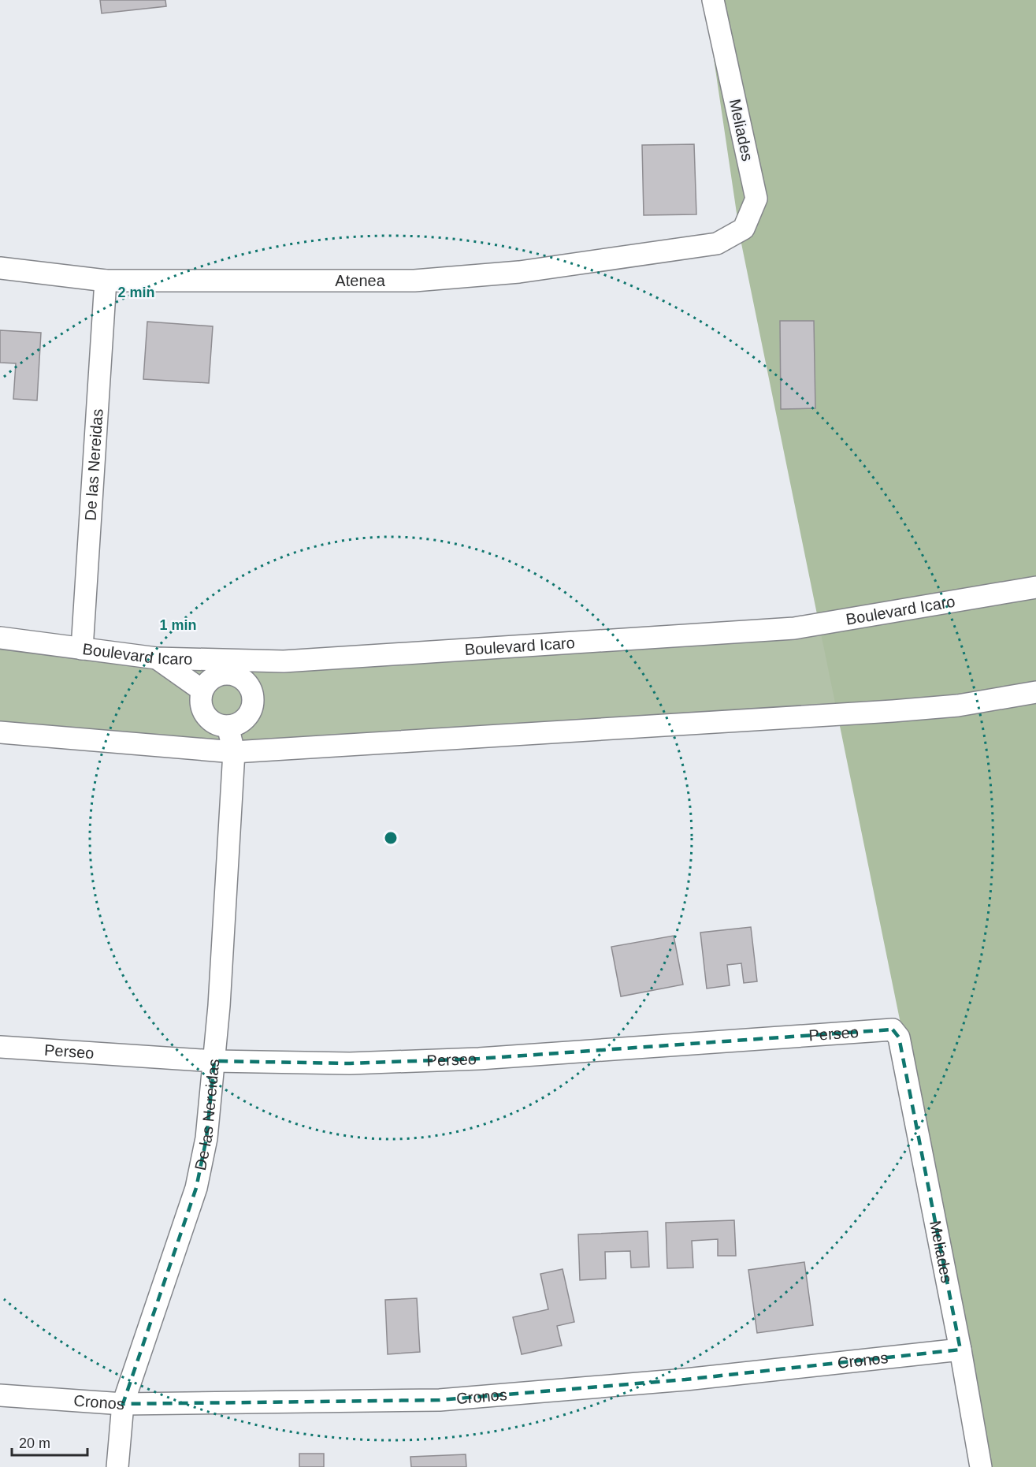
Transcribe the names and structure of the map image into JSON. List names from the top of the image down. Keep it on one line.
{"streets":{"street":["Meliades","Atenea","De las Nereidas","Boulevard Icaro","Perseo","Cronos"]},"crossings":[["Meliades","Atenea"],["Meliades","Perseo"],["Meliades","Cronos"],["Atenea","De las Nereidas"],["De las Nereidas","Boulevard Icaro"],["De las Nereidas","Perseo"],["De las Nereidas","Cronos"]],"scale_bar":"20 m","rings":["2 min","1 min"]}
